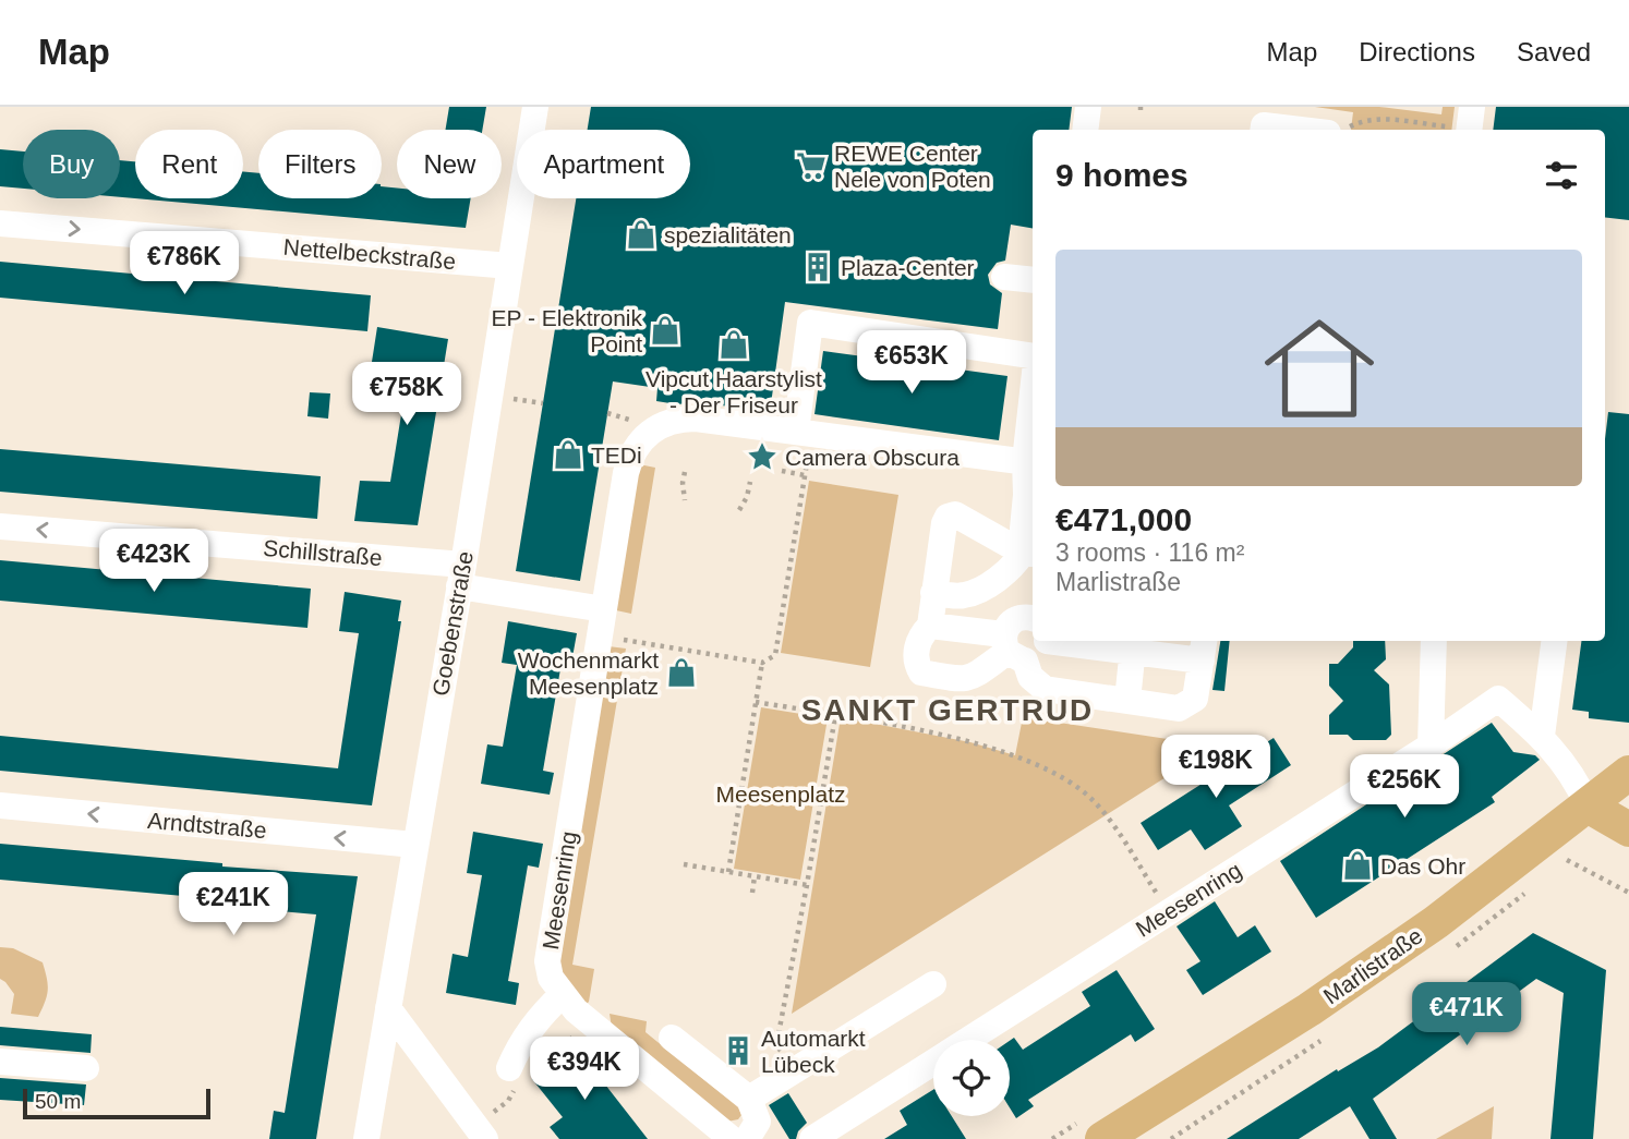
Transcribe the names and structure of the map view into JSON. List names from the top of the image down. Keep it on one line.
{"streets":{"main road":["Marlistraße"],"street":["Nettelbeckstraße","Schillstraße","Goebenstraße","Arndtstraße","Meesenring"]},"crossings":[["Nettelbeckstraße","Goebenstraße"],["Schillstraße","Goebenstraße"],["Goebenstraße","Arndtstraße"],["Meesenring","Marlistraße"]],"one_way":["Nettelbeckstraße","Schillstraße","Arndtstraße"],"districts":["SANKT GERTRUD"],"parks":["Meesenplatz"],"places":{"supermarket":["REWE Center Nele von Poten"],"shop":["spezialitäten","EP - Elektronik Point","Vipcut Haarstylist - Der Friseur","TEDi","Wochenmarkt Meesenplatz","Das Ohr"],"building":["Plaza-Center","Automarkt Lübeck"],"place":["Camera Obscura"]},"scale_bar":"50 m","page":{"header":"Map","nav":["Map","Directions","Saved"],"chip":["Buy","Rent","Filters","New","Apartment"],"heading":"9 homes","list":[{"name":"€471,000","note":"3 rooms · 116 m² · Marlistraße"}],"price":["€786K","€653K","€758K","€423K","€198K","€256K","€241K","€471K","€394K"],"scale":"50 m"}}
